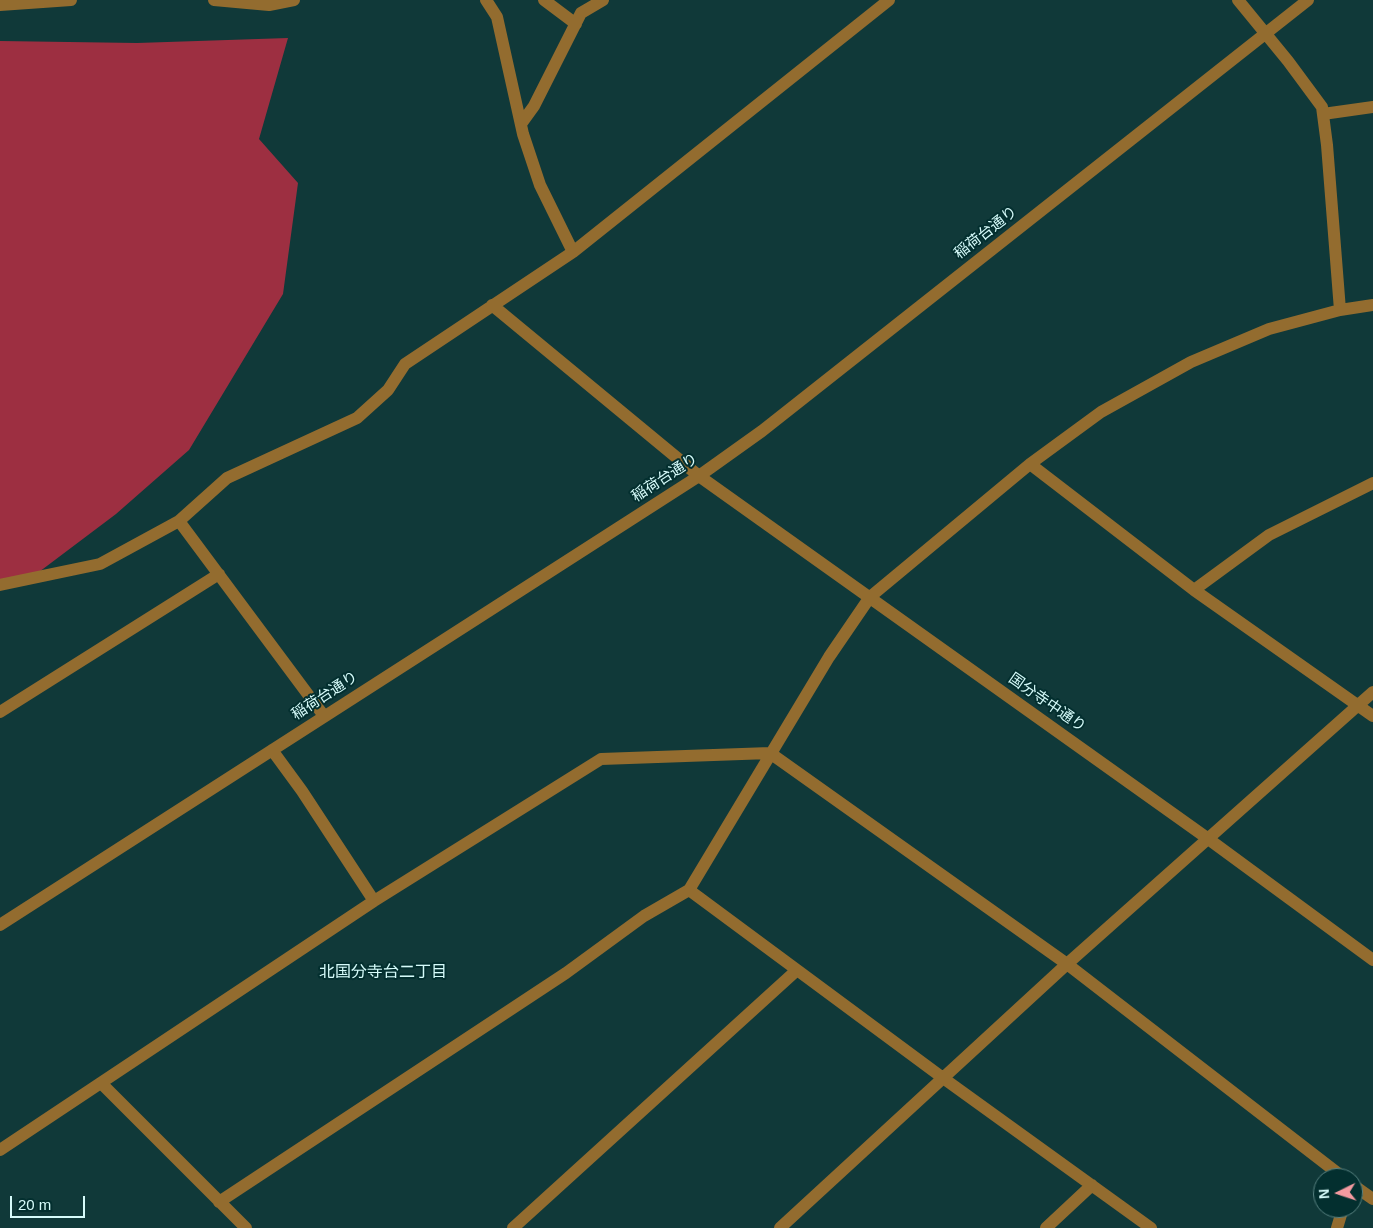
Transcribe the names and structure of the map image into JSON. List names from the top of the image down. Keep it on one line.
{"streets":{"street":["稲荷台通り","国分寺中通り"]},"crossings":[["稲荷台通り","国分寺中通り"]],"districts":["北国分寺台二丁目"],"scale_bar":"20 m","north":"left"}
